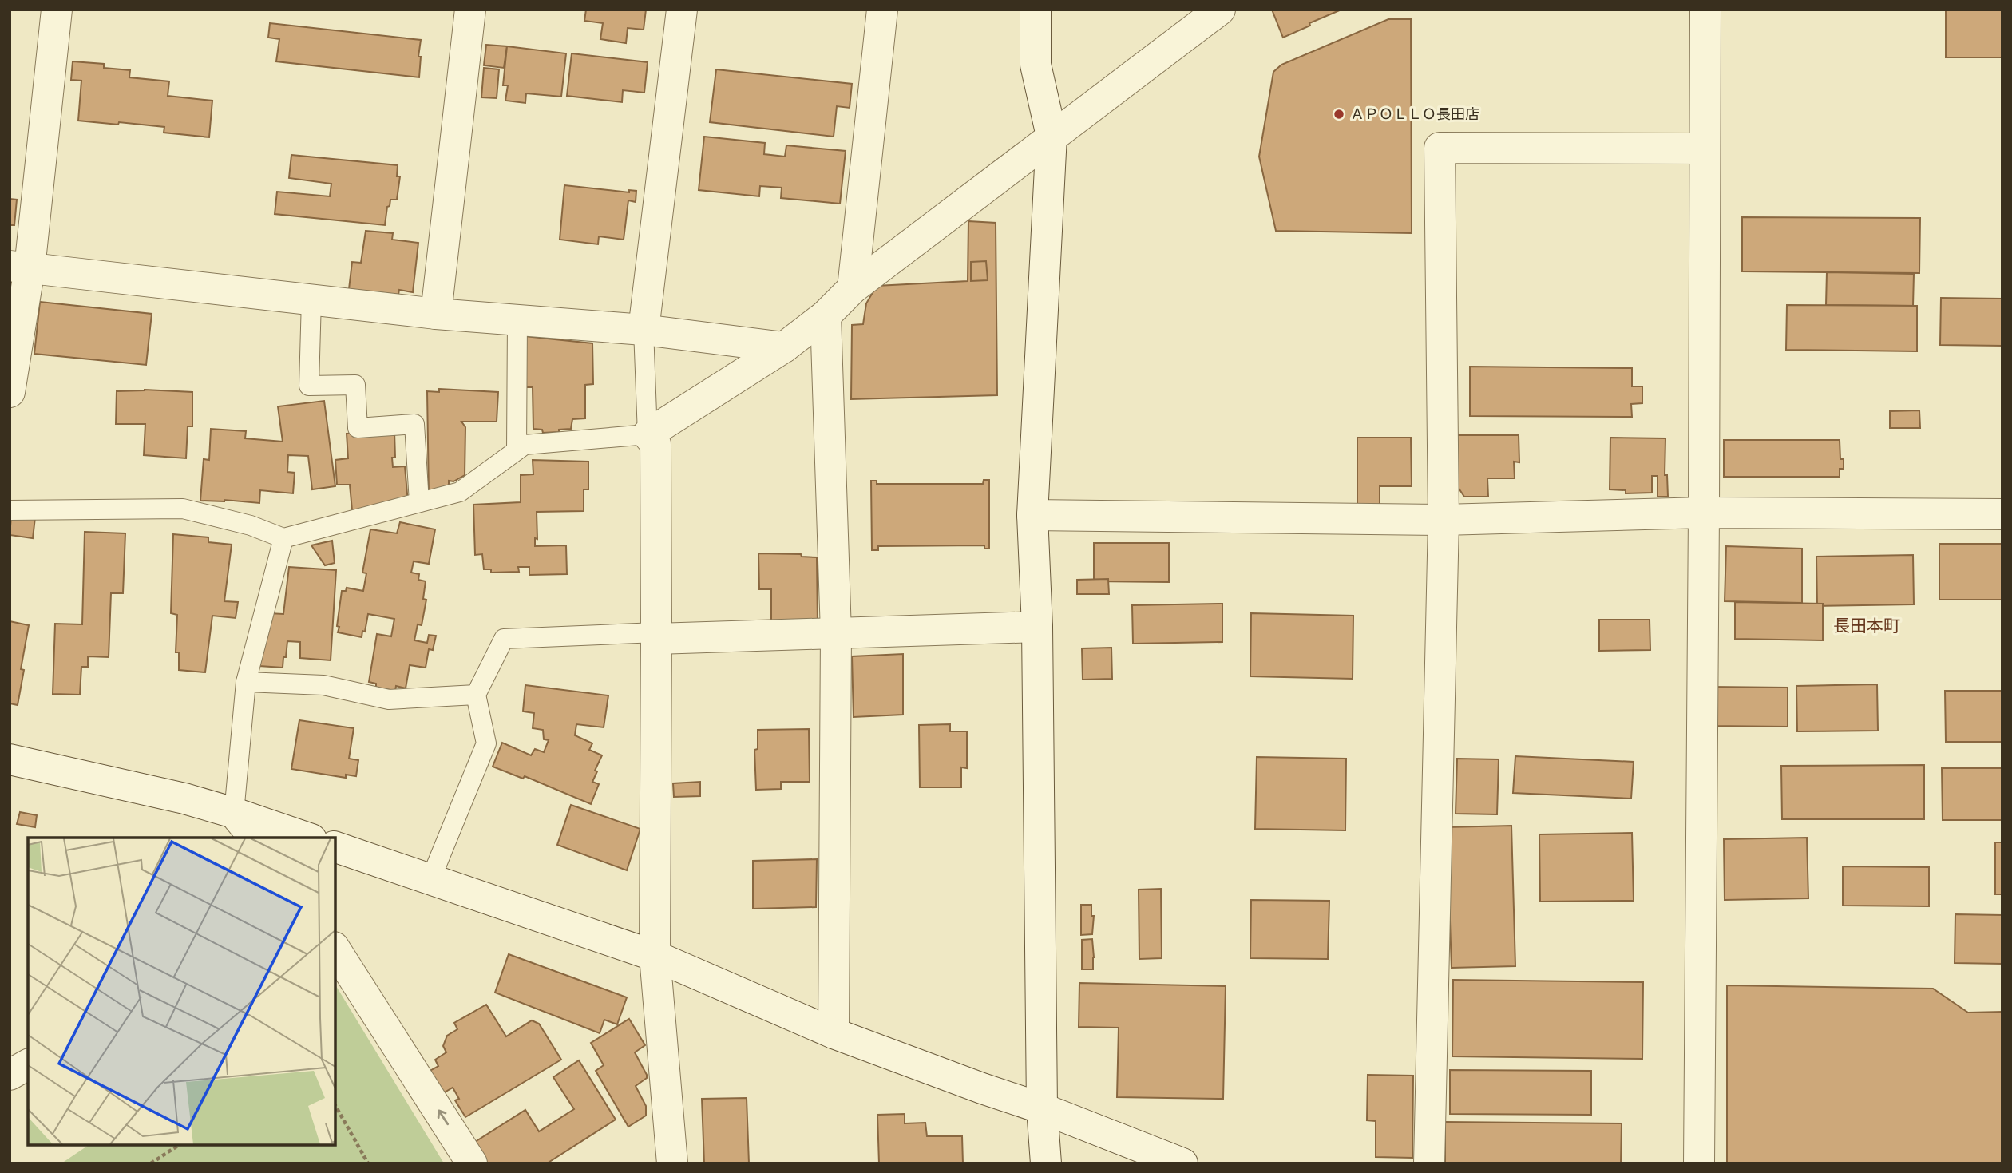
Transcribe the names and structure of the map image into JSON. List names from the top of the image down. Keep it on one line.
{"districts":["長田本町"],"places":["ＡＰＯＬＬＯ長田店"]}
